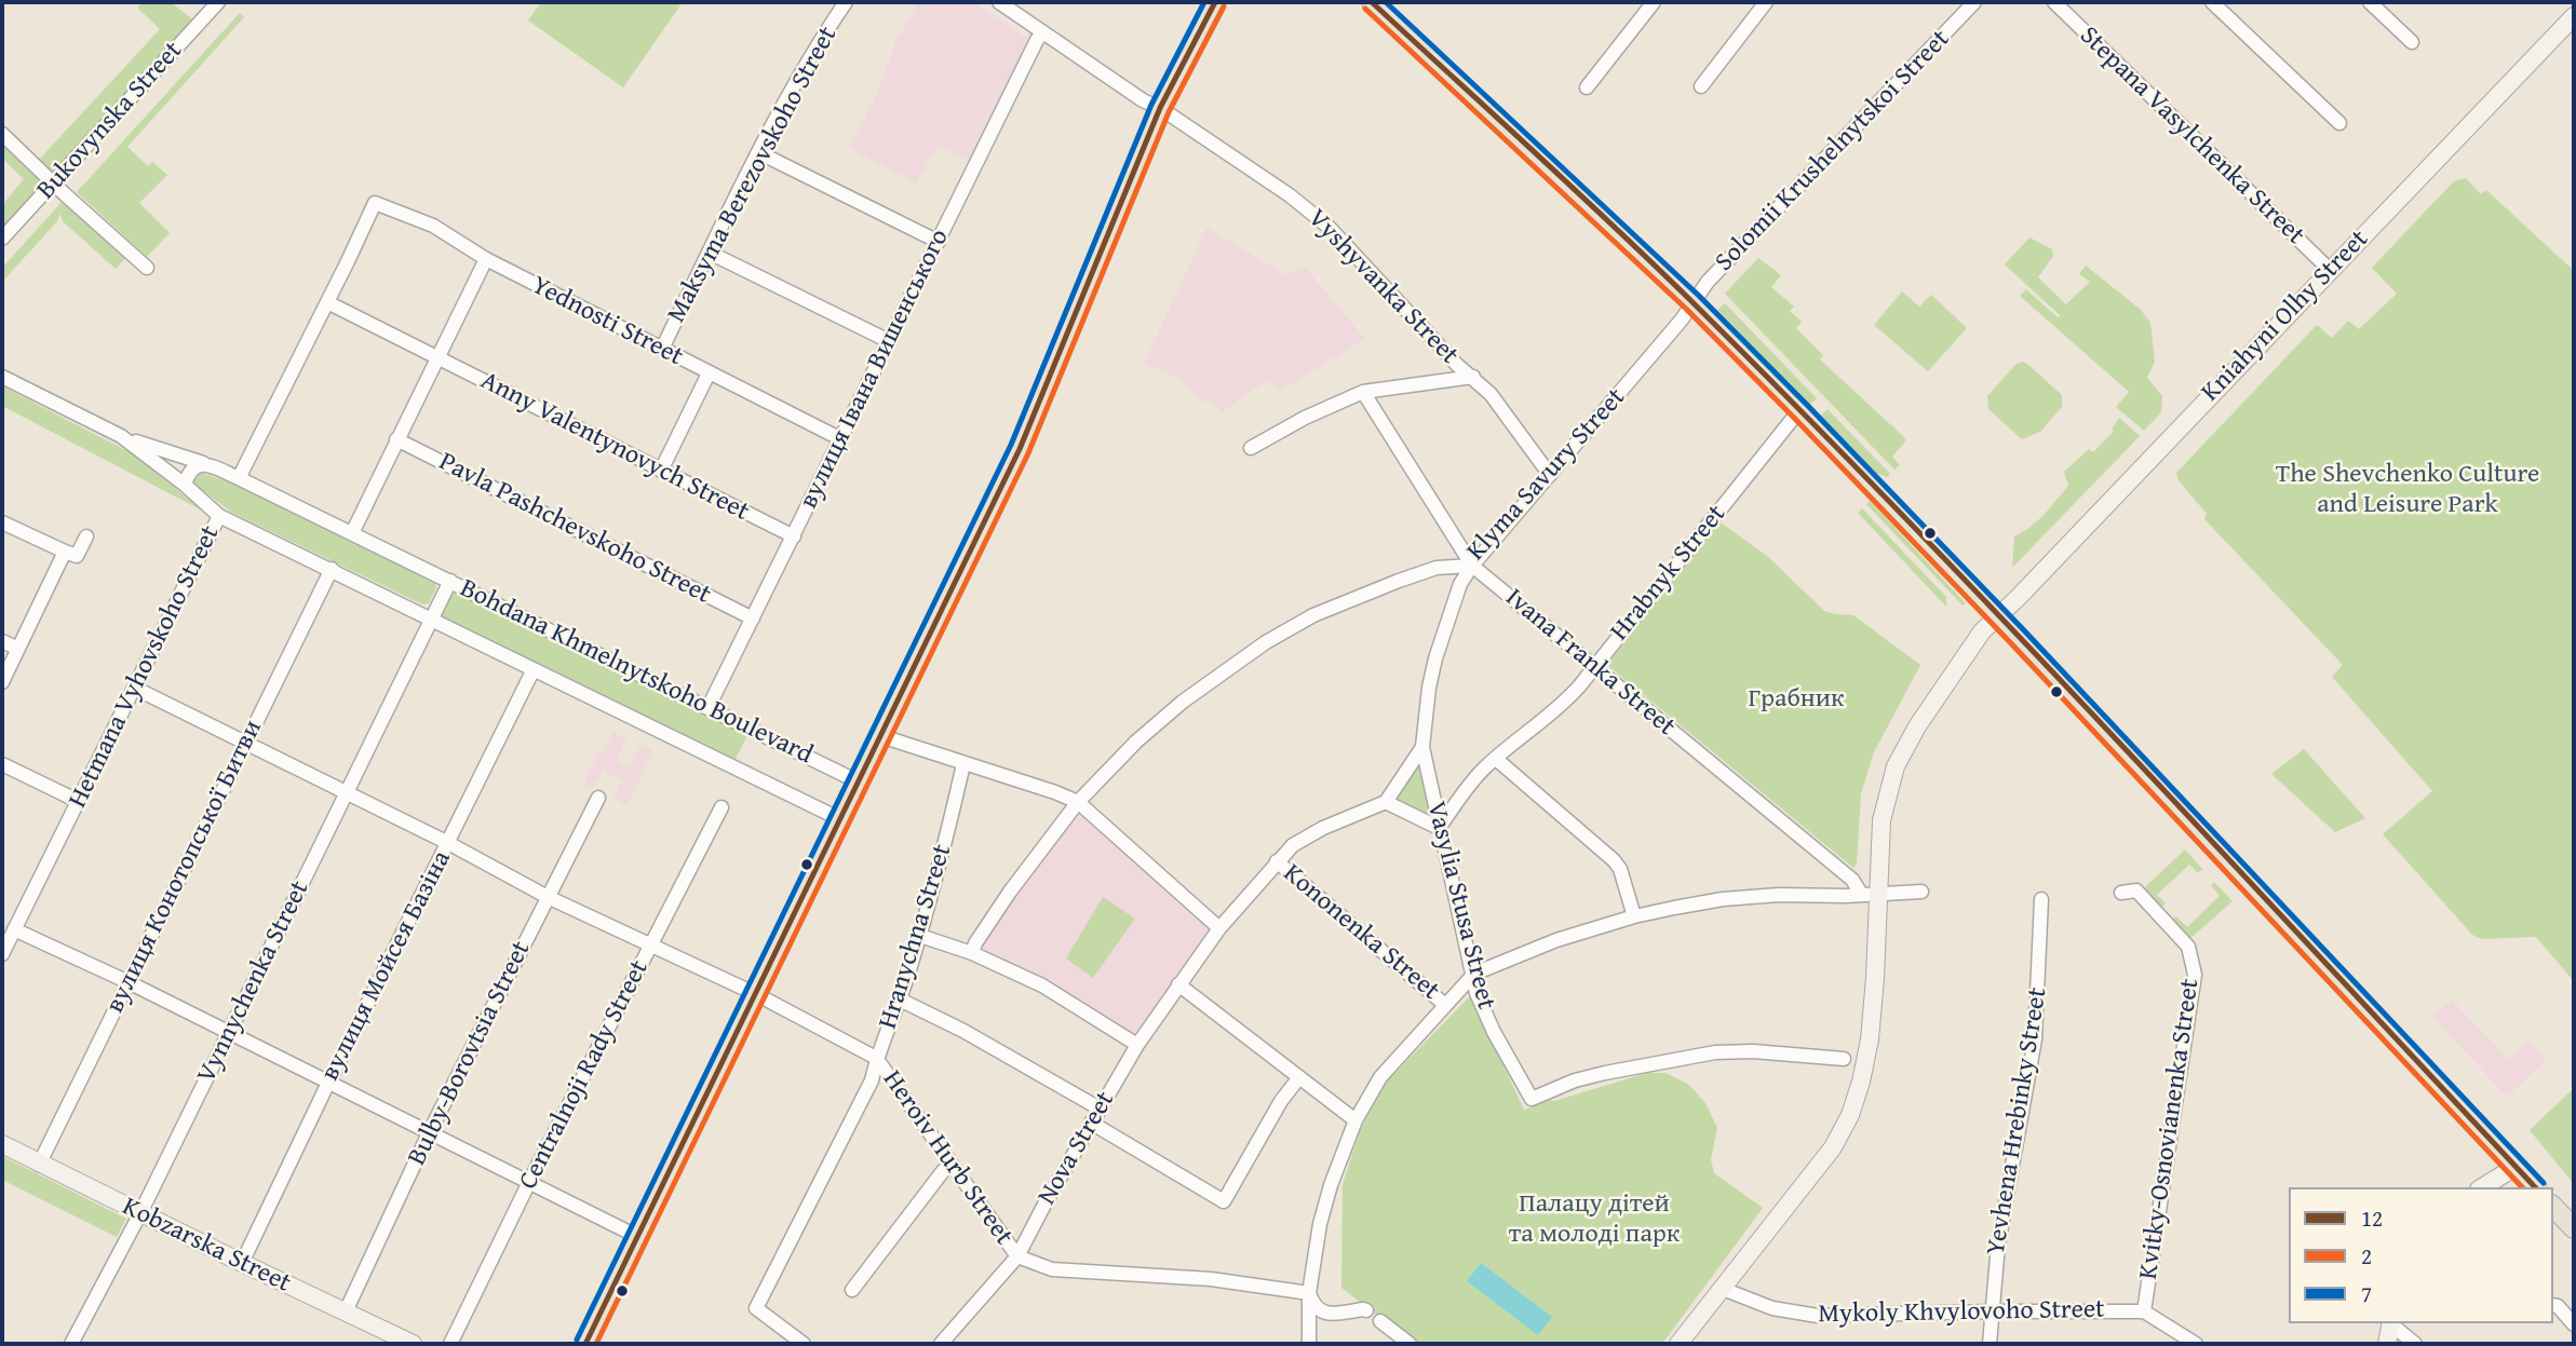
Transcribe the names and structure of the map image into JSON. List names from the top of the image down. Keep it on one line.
{"streets":{"street":["Bukovynska Street","Stepana Vasylchenka Street","Solomii Krushelnytskoi Street","Maksyma Berezovskoho Street","Vyshyvanka Street","Kniahyni Olhy Street","Yednosti Street","вулиця Івана Вишенського","Anny Valentynovych Street","Klyma Savury Street","Pavla Pashchevskoho Street","Hrabnyk Street","Ivana Franka Street","Hetmana Vyhovskoho Street","Bohdana Khmelnytskoho Boulevard","вулиця Конотопської Битви","Vasylia Stusa Street","Kononenka Street","Hranychna Street","вулиця Мойсея Базіна","Vynnychenka Street","Bulby-Borovtsia Street","Centralnoji Rady Street","Yevhena Hrebinky Street","Kvitky-Osnovianenka Street","Nova Street","Heroiv Hurb Street","Kobzarska Street","Mykoly Khvylovoho Street"]},"crossings":[["Stepana Vasylchenka Street","Kniahyni Olhy Street"],["Solomii Krushelnytskoi Street","Klyma Savury Street"],["Maksyma Berezovskoho Street","Yednosti Street"],["Vyshyvanka Street","вулиця Івана Вишенського"],["Vyshyvanka Street","Klyma Savury Street"],["Kniahyni Olhy Street","Ivana Franka Street"],["Kniahyni Olhy Street","Mykoly Khvylovoho Street"],["Yednosti Street","вулиця Івана Вишенського"],["Yednosti Street","Anny Valentynovych Street"],["вулиця Івана Вишенського","Anny Valentynovych Street"],["вулиця Івана Вишенського","Pavla Pashchevskoho Street"],["вулиця Івана Вишенського","Bohdana Khmelnytskoho Boulevard"],["Klyma Savury Street","Ivana Franka Street"],["Hrabnyk Street","Ivana Franka Street"],["Hrabnyk Street","Vasylia Stusa Street"],["Hetmana Vyhovskoho Street","Bohdana Khmelnytskoho Boulevard"],["Hetmana Vyhovskoho Street","Heroiv Hurb Street"],["Bohdana Khmelnytskoho Boulevard","вулиця Конотопської Битви"],["Bohdana Khmelnytskoho Boulevard","вулиця Мойсея Базіна"],["Bohdana Khmelnytskoho Boulevard","Vynnychenka Street"],["вулиця Конотопської Битви","Heroiv Hurb Street"],["вулиця Конотопської Битви","Kobzarska Street"],["Kononenka Street","Nova Street"],["Hranychna Street","Heroiv Hurb Street"],["вулиця Мойсея Базіна","Heroiv Hurb Street"],["вулиця Мойсея Базіна","Kobzarska Street"],["Vynnychenka Street","Heroiv Hurb Street"],["Vynnychenka Street","Kobzarska Street"],["Bulby-Borovtsia Street","Heroiv Hurb Street"],["Bulby-Borovtsia Street","Kobzarska Street"],["Centralnoji Rady Street","Heroiv Hurb Street"],["Yevhena Hrebinky Street","Mykoly Khvylovoho Street"],["Kvitky-Osnovianenka Street","Mykoly Khvylovoho Street"],["Nova Street","Heroiv Hurb Street"]],"parks":["The Shevchenko Culture and Leisure Park","Грабник","Палацу дітей та молоді парк"],"lines":["transit line 12","transit line 7","transit line 2"],"legend":["12","2","7"]}
